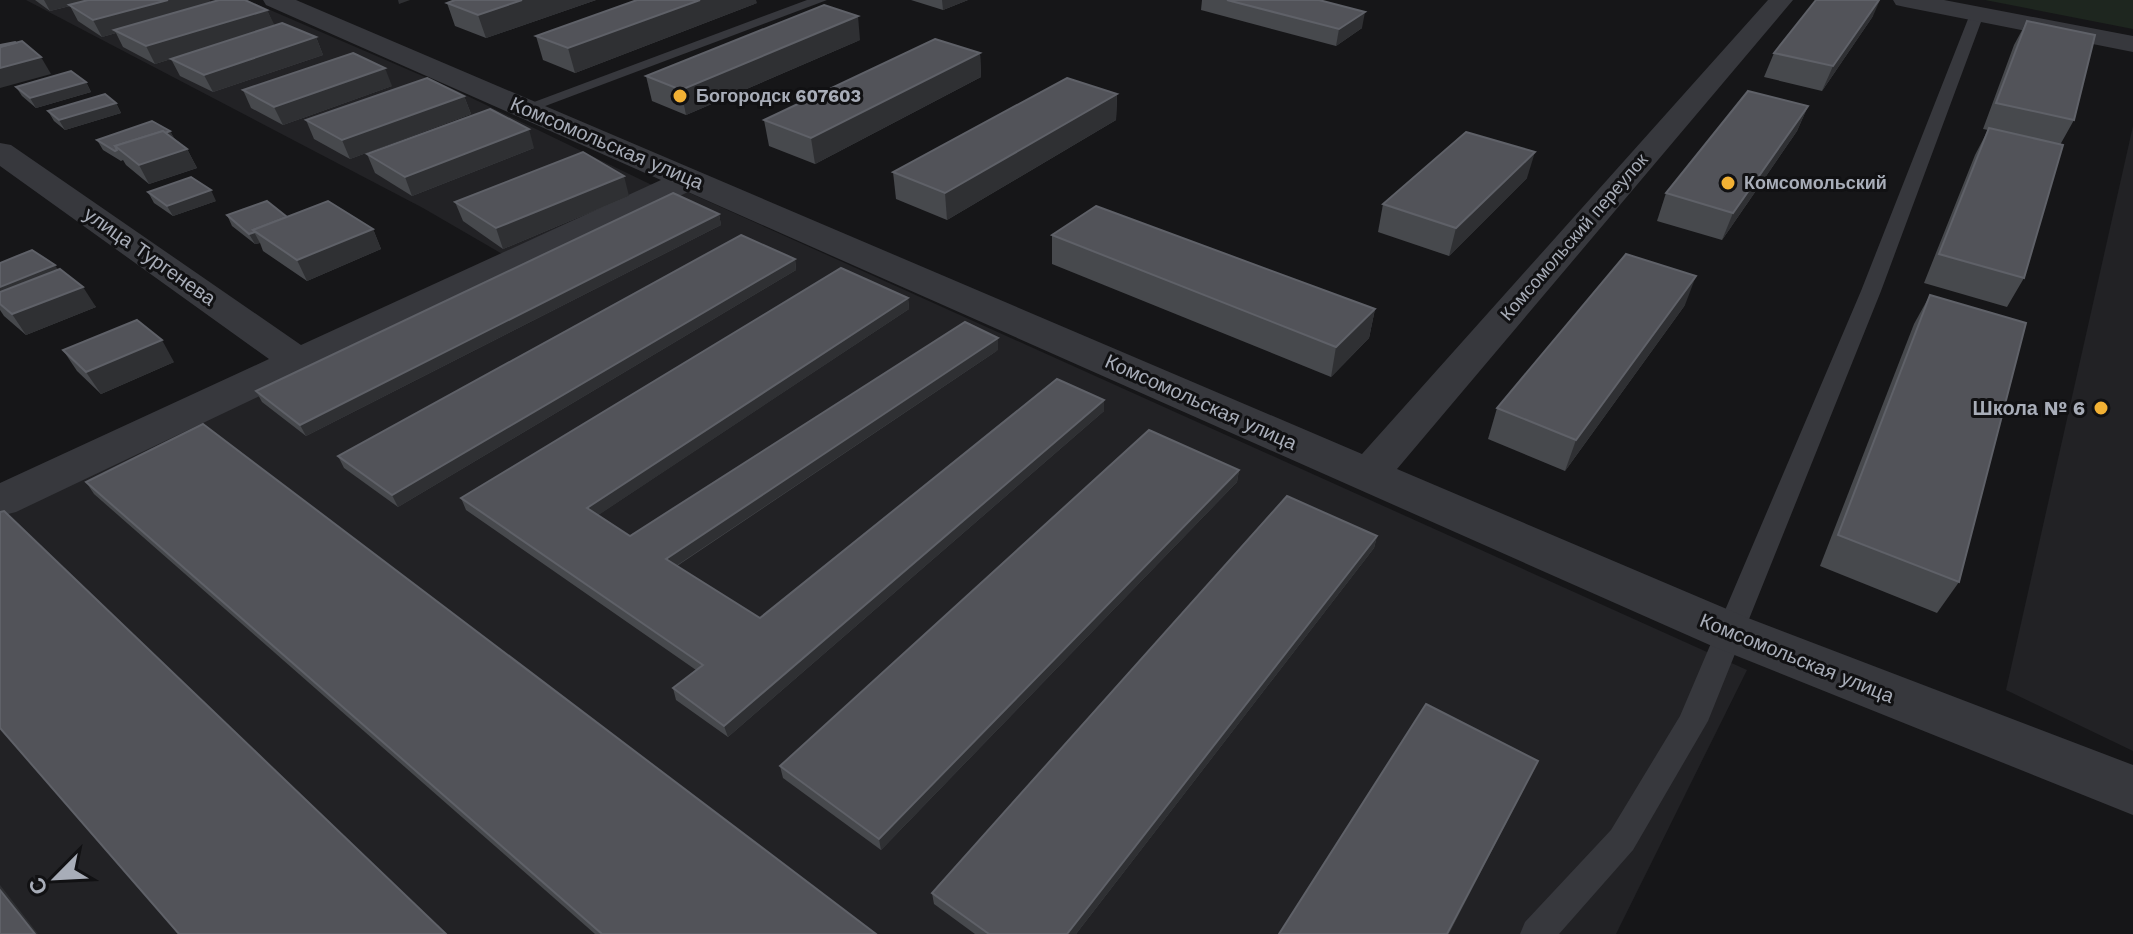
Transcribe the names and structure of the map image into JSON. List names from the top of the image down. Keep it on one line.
{"streets":{"street":["Комсомольская улица","Комсомольский переулок","улица Тургенева"]},"crossings":[["Комсомольская улица","Комсомольский переулок"]],"places":["Богородск 607603","Комсомольский","Школа № 6"],"north":"bottom left"}
